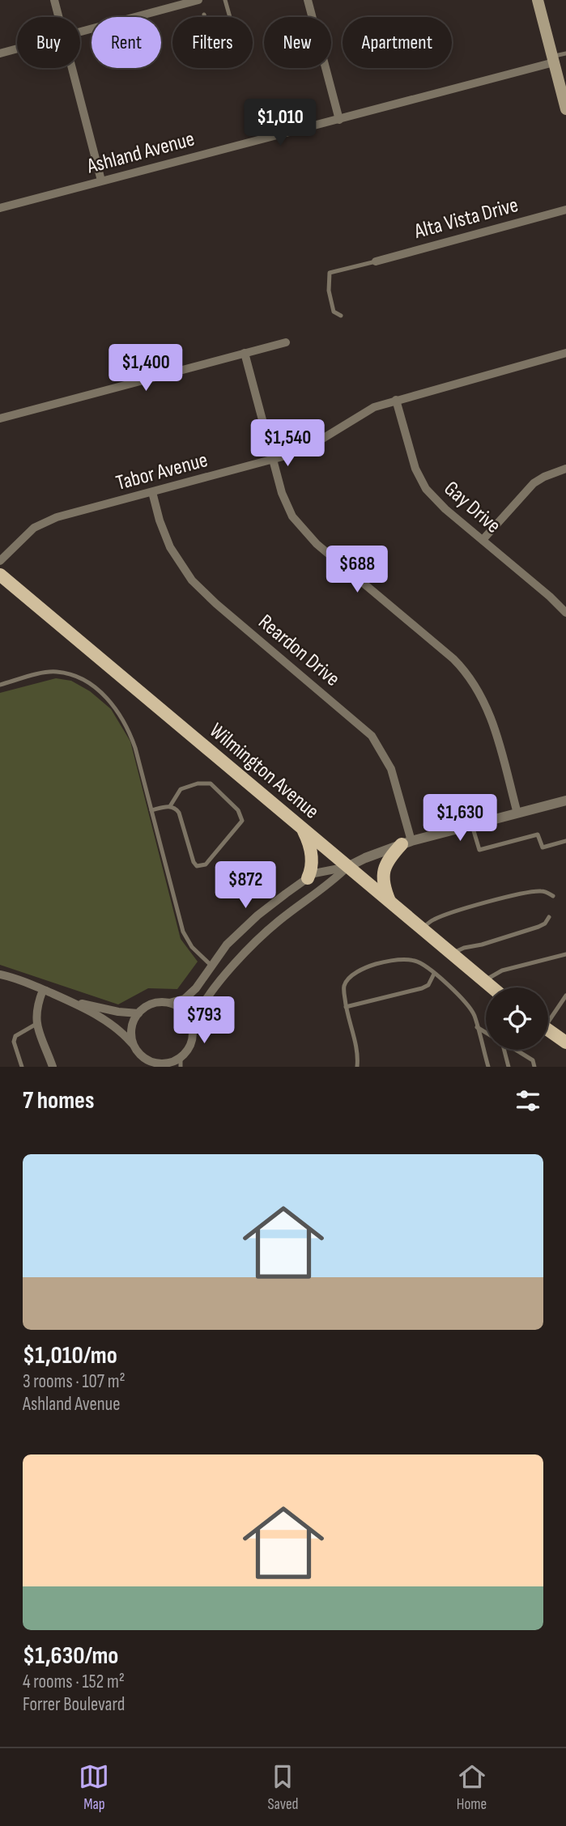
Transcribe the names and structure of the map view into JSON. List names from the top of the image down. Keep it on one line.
{"streets":{"main road":["Wilmington Avenue"],"street":["Ashland Avenue","Alta Vista Drive","Tabor Avenue","Gay Drive","Reardon Drive"]},"crossings":[["Tabor Avenue","Gay Drive"],["Tabor Avenue","Reardon Drive"]],"page":{"chip":["Buy","Rent","Filters","New","Apartment"],"price":["$1,010","$1,400","$1,540","$688","$1,630","$872","$793"],"heading":"7 homes","list":[{"name":"$1,010/mo","note":"3 rooms · 107 m² · Ashland Avenue"},{"name":"$1,630/mo","note":"4 rooms · 152 m² · Forrer Boulevard"}],"tabs":["Map","Saved","Home"]}}
